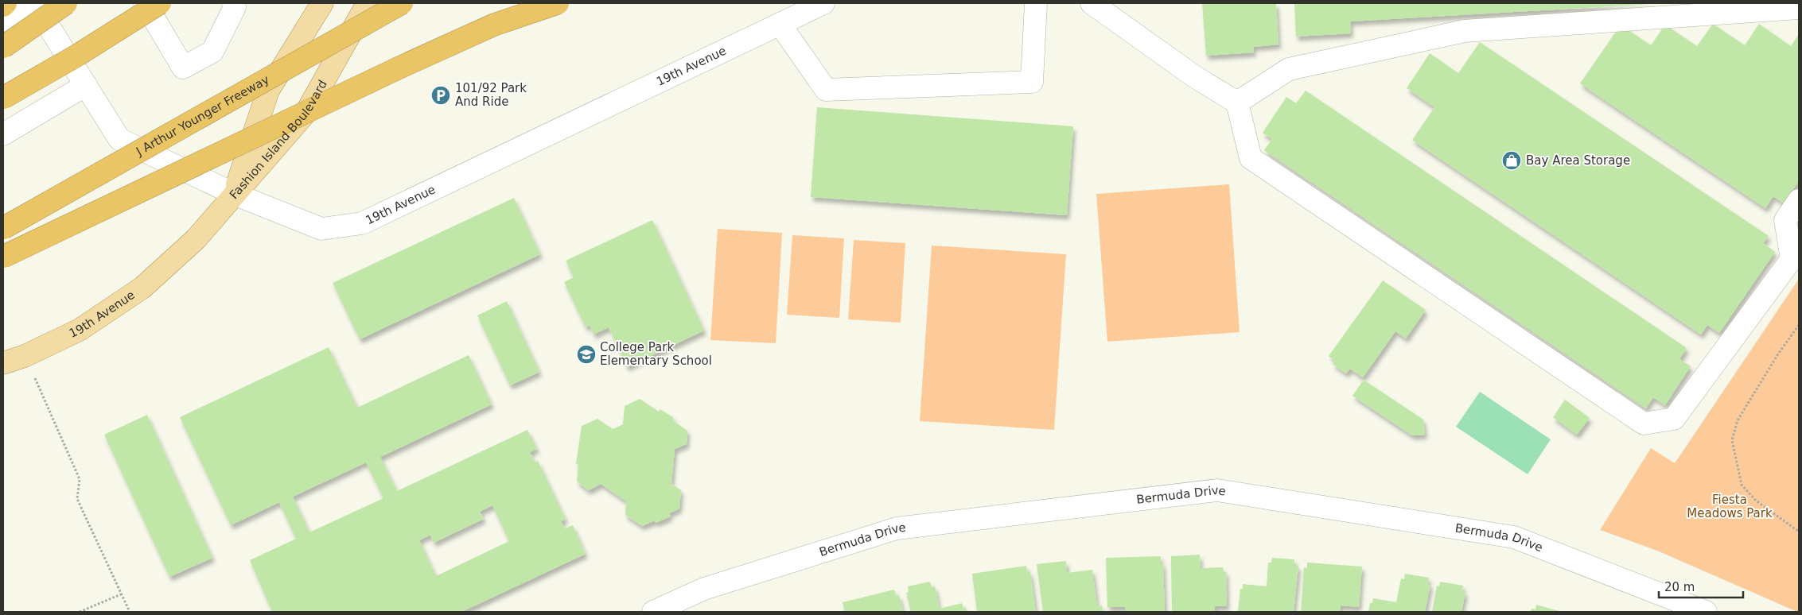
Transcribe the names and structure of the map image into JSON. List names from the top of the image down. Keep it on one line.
{"streets":{"highway":["J Arthur Younger Freeway"],"main road":["19th Avenue","Fashion Island Boulevard"],"street":["Bermuda Drive"]},"crossings":[["19th Avenue","Fashion Island Boulevard"]],"parks":["Fiesta Meadows Park"],"places":{"parking":["101/92 Park And Ride"],"shop":["Bay Area Storage"],"school or university":["College Park Elementary School"]},"scale_bar":"20 m"}
